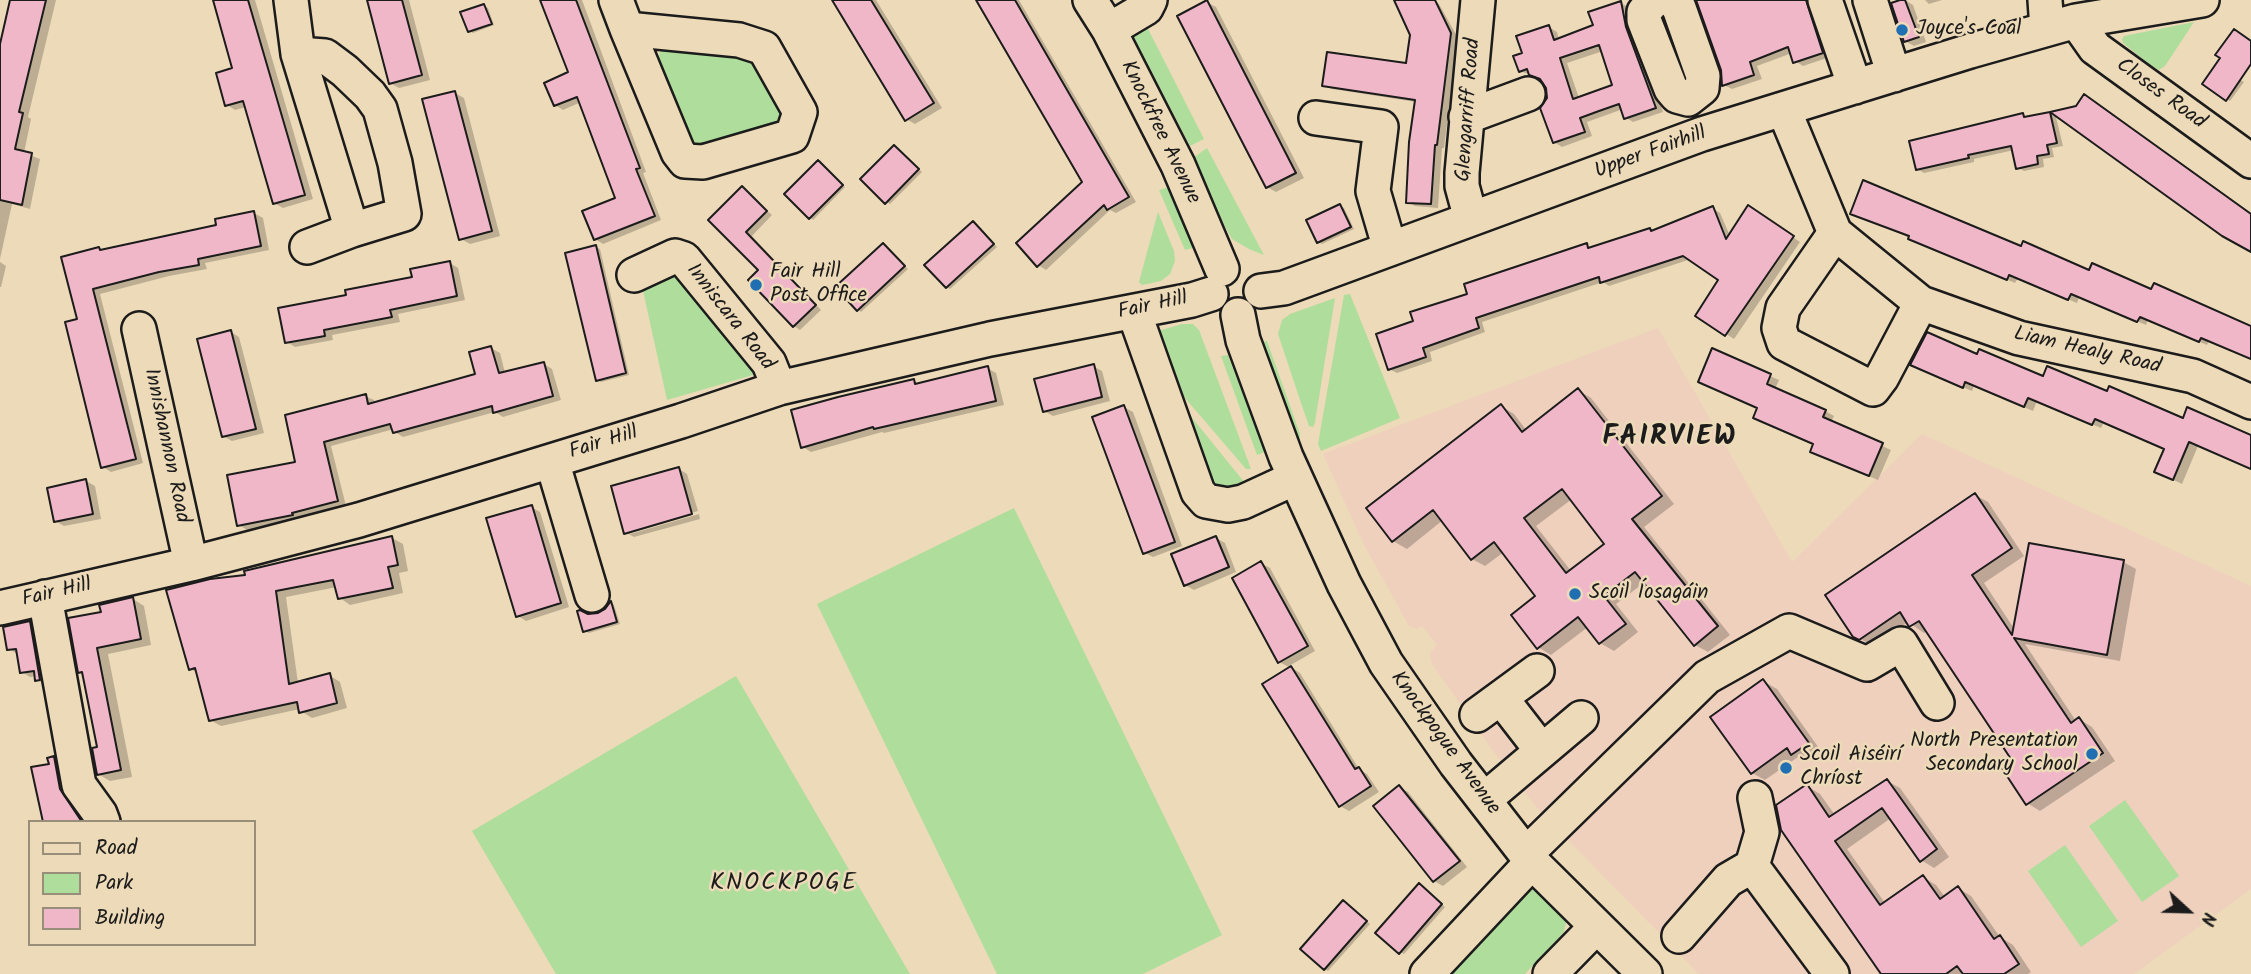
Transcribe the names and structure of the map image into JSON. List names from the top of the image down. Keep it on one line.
{"streets":{"street":["Closes Road","Glengarriff Road","Knockfree Avenue","Upper Fairhill","Fair Hill","Inniscara Road","Liam Healy Road","Innishannon Road","Knockpogue Avenue"]},"crossings":[["Closes Road","Upper Fairhill"],["Glengarriff Road","Upper Fairhill"],["Knockfree Avenue","Upper Fairhill"],["Knockfree Avenue","Fair Hill"],["Knockfree Avenue","Knockpogue Avenue"],["Upper Fairhill","Fair Hill"],["Upper Fairhill","Liam Healy Road"],["Upper Fairhill","Knockpogue Avenue"],["Fair Hill","Inniscara Road"],["Fair Hill","Innishannon Road"],["Fair Hill","Knockpogue Avenue"]],"districts":["FAIRVIEW","KNOCKPOGE"],"places":["Joyce's Coal","Fair Hill Post Office","Scoil Íosagáin","North Presentation Secondary School","Scoil Aiséirí Chríost"],"legend":["Road","Park","Building"],"north":"right"}
